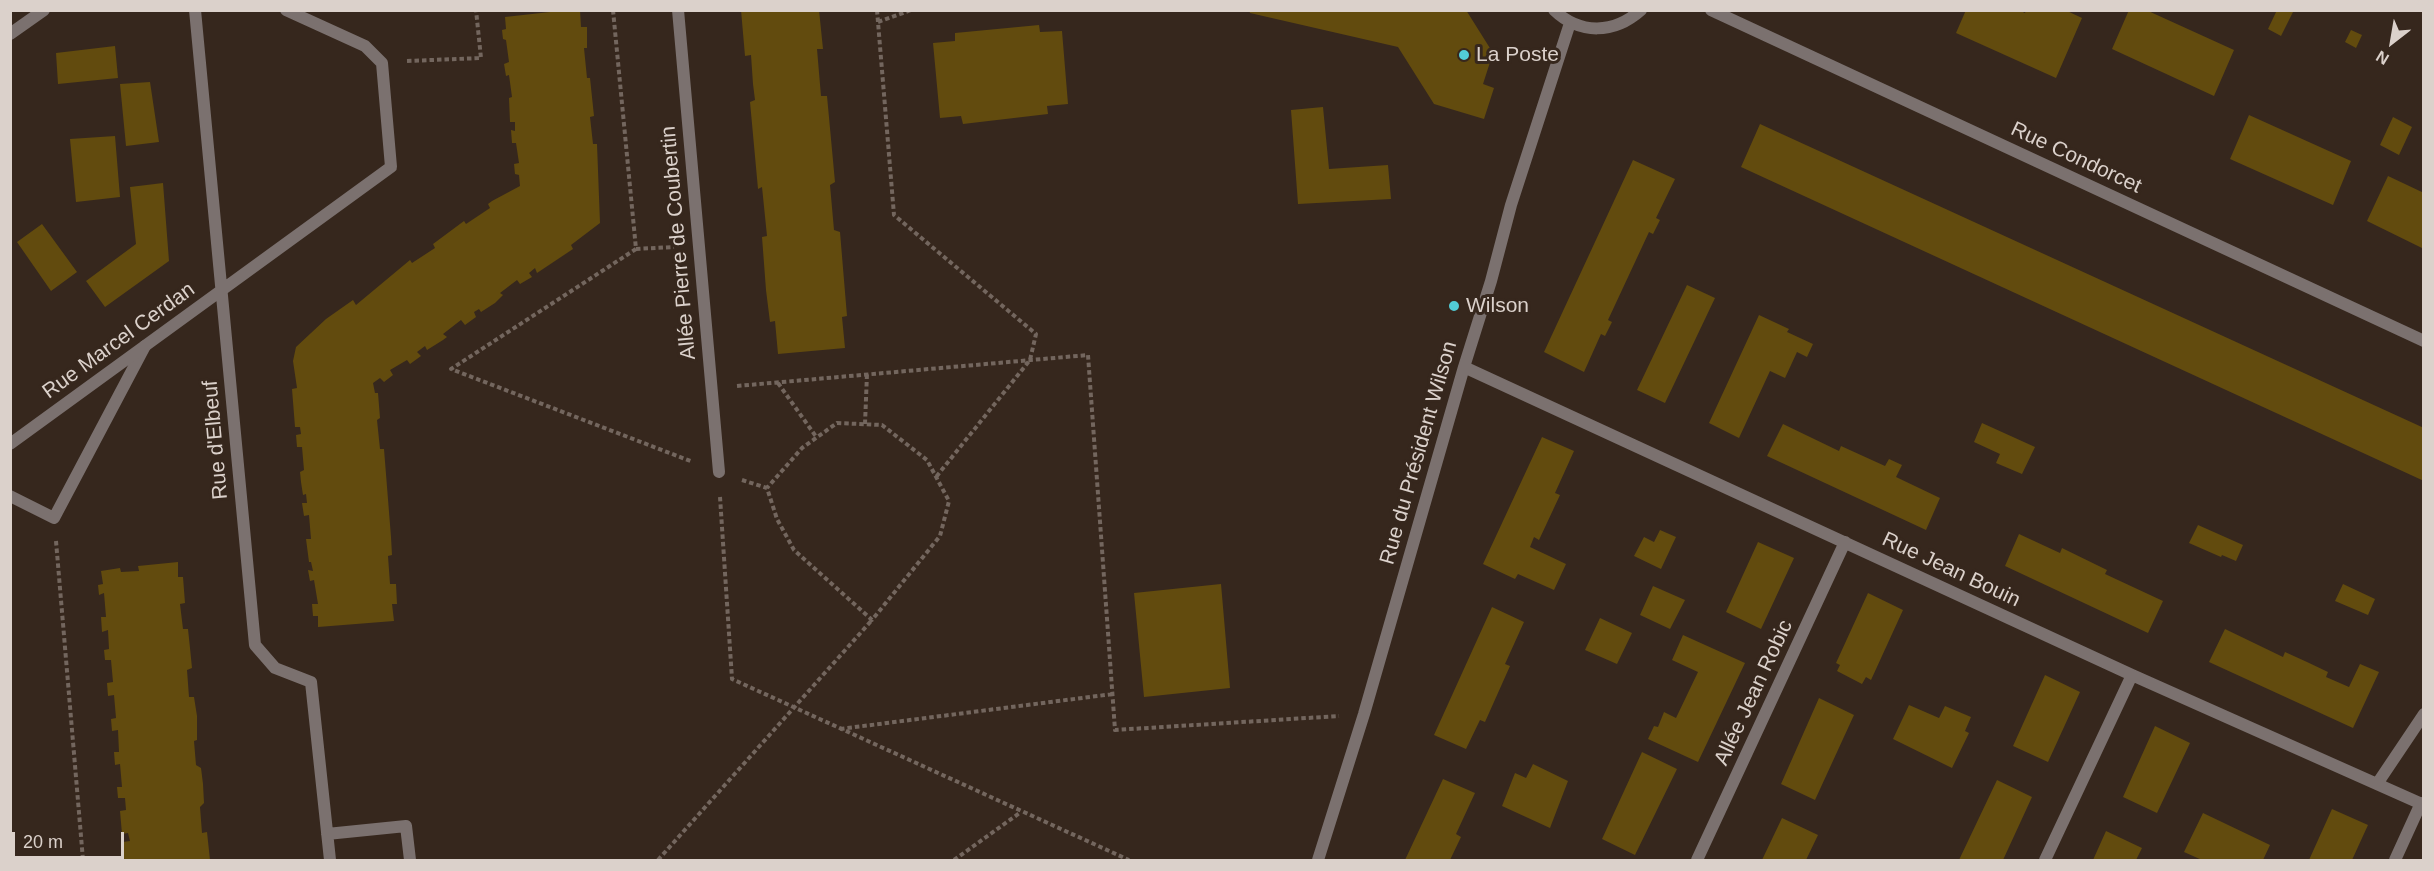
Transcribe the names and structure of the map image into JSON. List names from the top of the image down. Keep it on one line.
{"streets":{"street":["Rue Condorcet","Allée Pierre de Coubertin","Rue Marcel Cerdan","Rue d'Elbeuf","Rue du Président Wilson","Rue Jean Bouin","Allée Jean Robic"]},"crossings":[["Rue Marcel Cerdan","Rue d'Elbeuf"],["Rue du Président Wilson","Rue Jean Bouin"],["Rue Jean Bouin","Allée Jean Robic"]],"places":["La Poste","Wilson"],"scale_bar":"20 m","north":"bottom left"}
